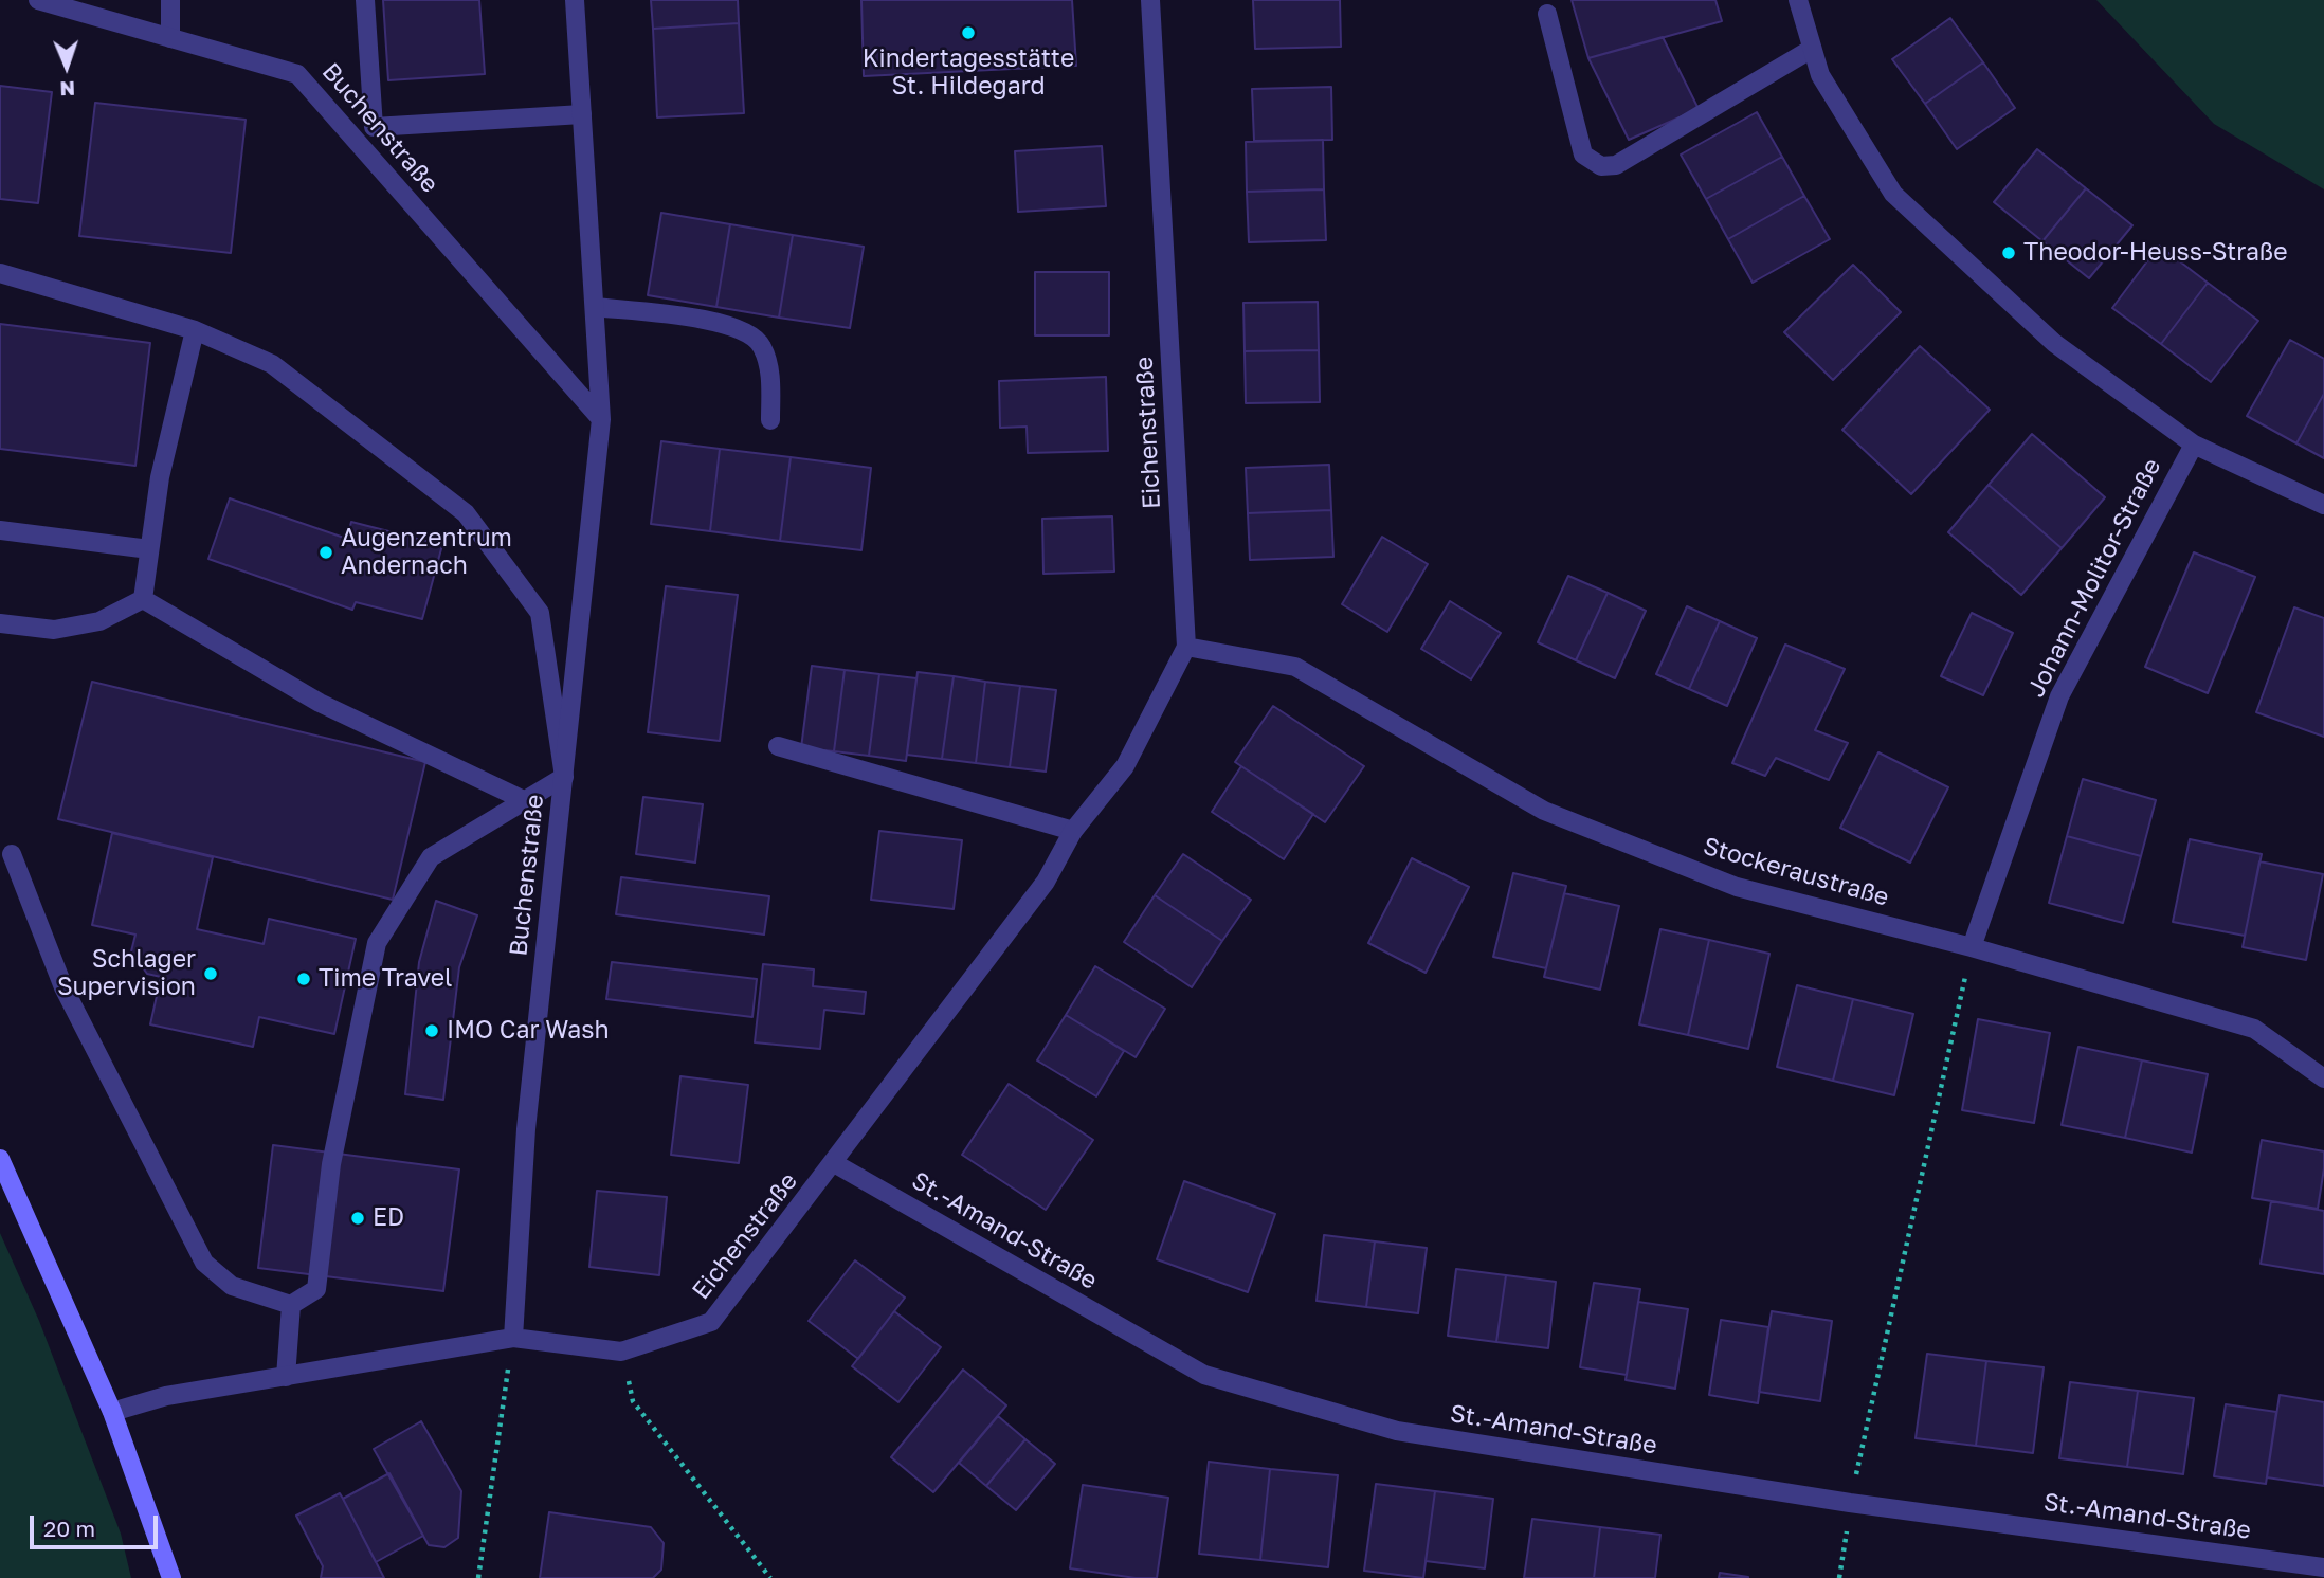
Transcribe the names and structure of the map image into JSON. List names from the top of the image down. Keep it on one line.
{"streets":{"street":["Buchenstraße","Eichenstraße","Johann-Molitor-Straße","Stockeraustraße","St.-Amand-Straße"]},"crossings":[["Buchenstraße","Eichenstraße"],["Eichenstraße","Stockeraustraße"],["Eichenstraße","St.-Amand-Straße"],["Johann-Molitor-Straße","Stockeraustraße"]],"places":["Kindertagesstätte St. Hildegard","Theodor-Heuss-Straße","Augenzentrum Andernach","Schlager Supervision","Time Travel","IMO Car Wash","ED"],"scale_bar":"20 m","north":"bottom"}
